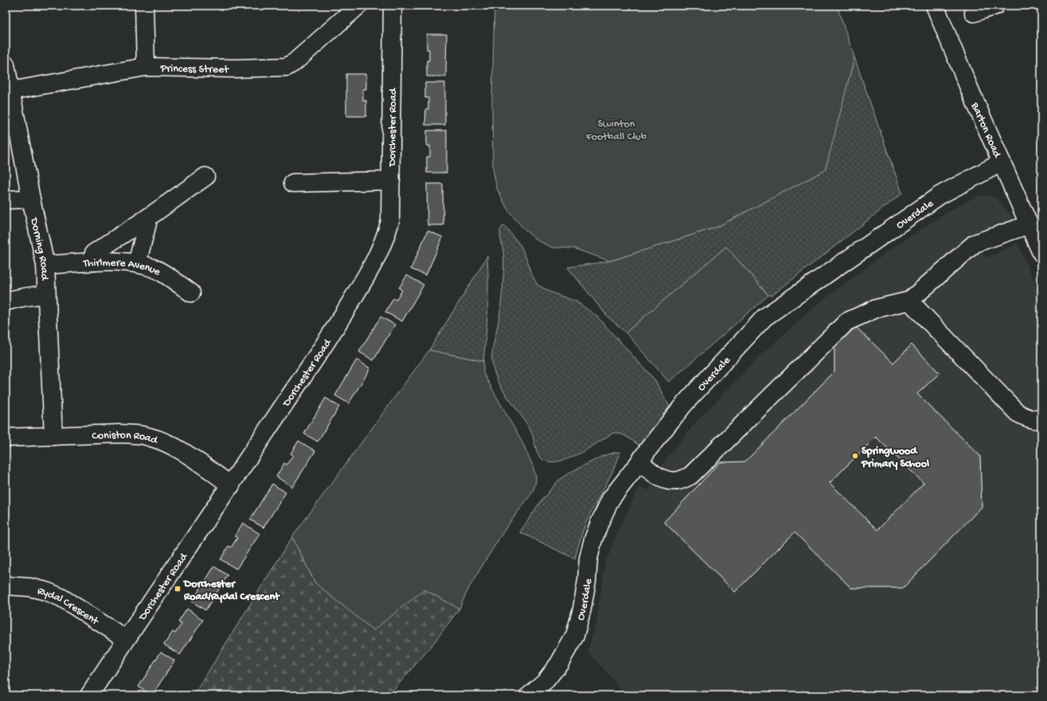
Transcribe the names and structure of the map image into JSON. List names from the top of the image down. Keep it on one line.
{"streets":{"street":["Princess Street","Dorchester Road","Barton Road","Overdale","Dorning Road","Thirlmere Avenue","Coniston Road","Rydal Crescent"]},"crossings":[["Princess Street","Dorning Road"],["Dorchester Road","Coniston Road"],["Dorchester Road","Rydal Crescent"],["Barton Road","Overdale"],["Dorning Road","Thirlmere Avenue"],["Dorning Road","Coniston Road"]],"parks":["Swinton Football Club"],"places":{"other":["Springwood Primary School"],"transit":["Dorchester Road/Rydal Crescent"]}}
